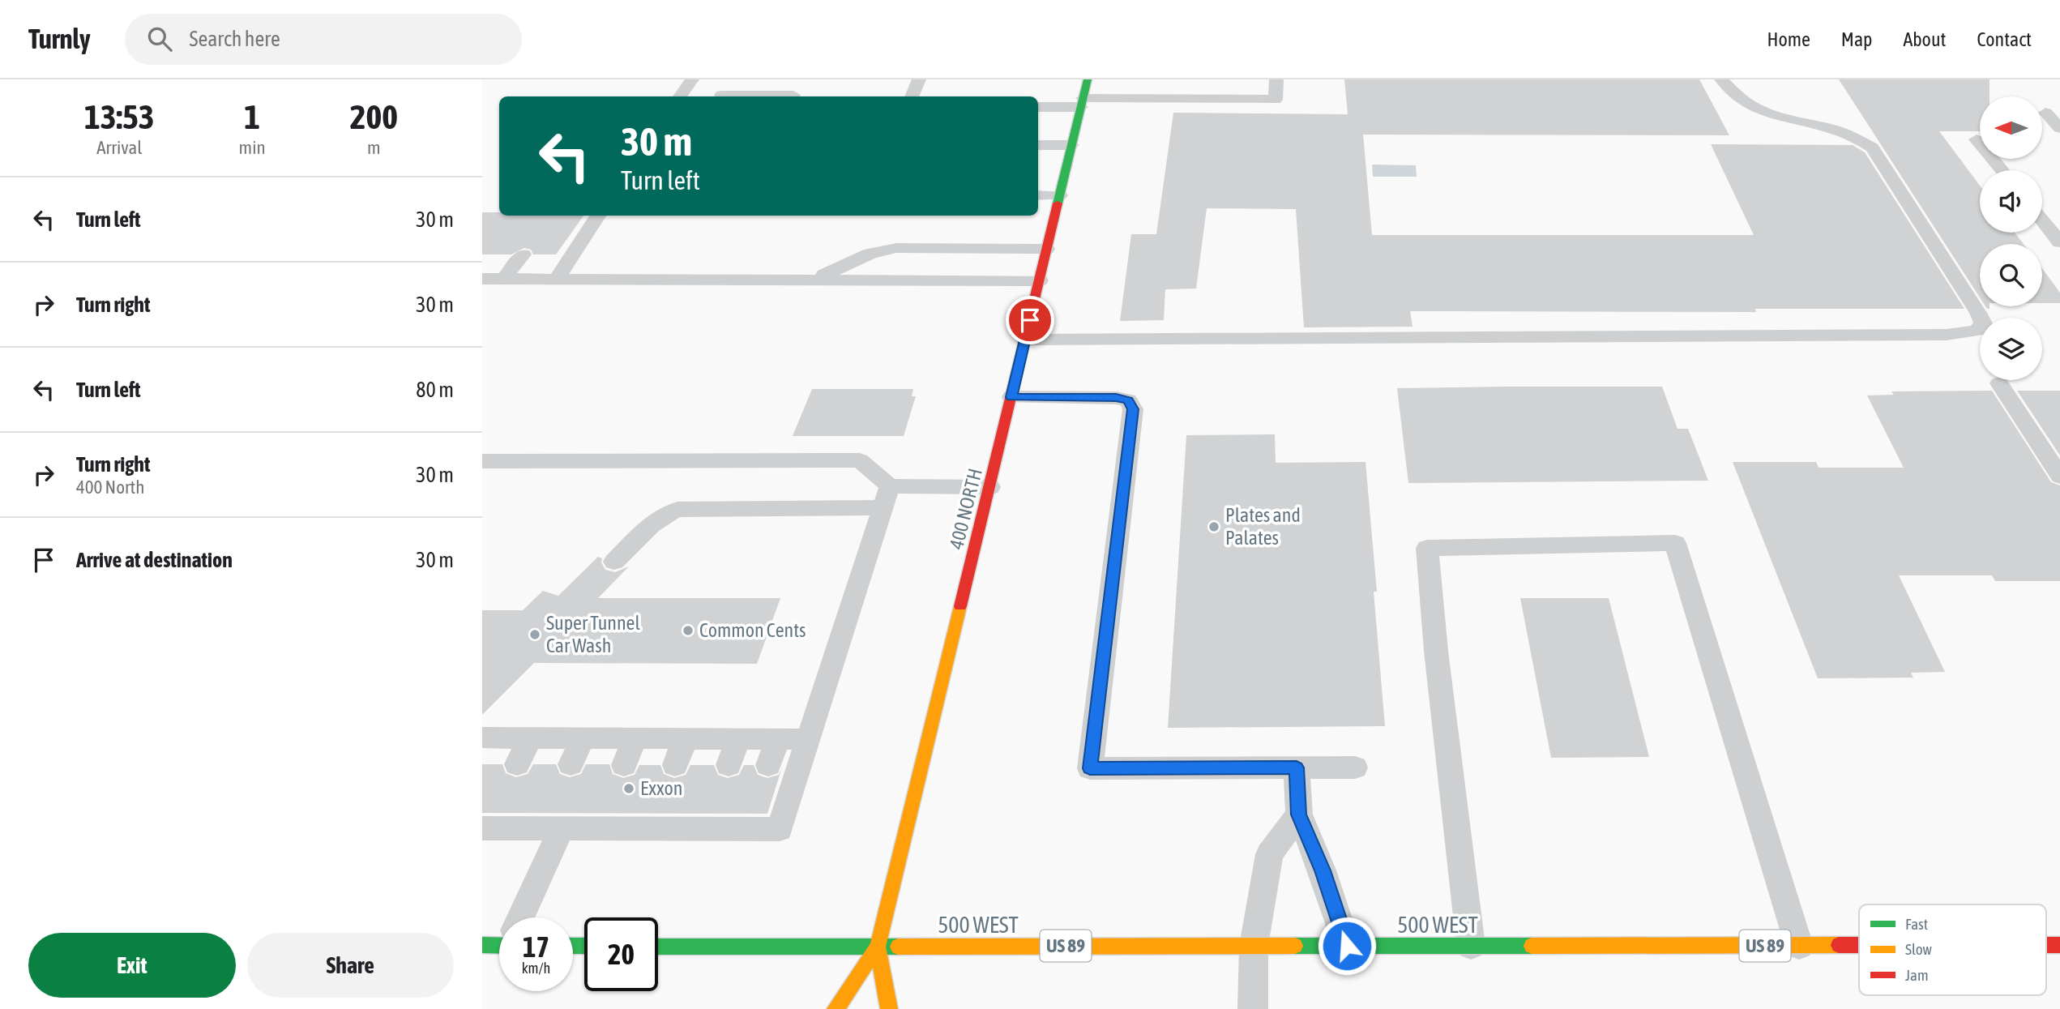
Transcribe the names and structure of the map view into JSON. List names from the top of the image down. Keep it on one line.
{"streets":{"main road":["400 NORTH","500 WEST","US 89"]},"crossings":[["400 NORTH","500 WEST"]],"places":["Plates and Palates","Common Cents","Super Tunnel Car Wash","Exxon"],"legend":["Fast","Slow","Jam"],"north":"left","page":{"header":"Turnly","search":"Search here","nav":["Home","Map","About","Contact"],"eta":["13:53","Arrival","1","min","200","m"],"turn":["30 m","Turn left"],"list":[{"name":"Turn left","value":"30 m"},{"name":"Turn right","value":"30 m"},{"name":"Turn left","value":"80 m"},{"name":"Turn right","note":"400 North","value":"30 m"},{"name":"Arrive at destination","value":"30 m"}],"speed":"17 km/h","limit":"20","buttons":["Exit","Share"]}}
